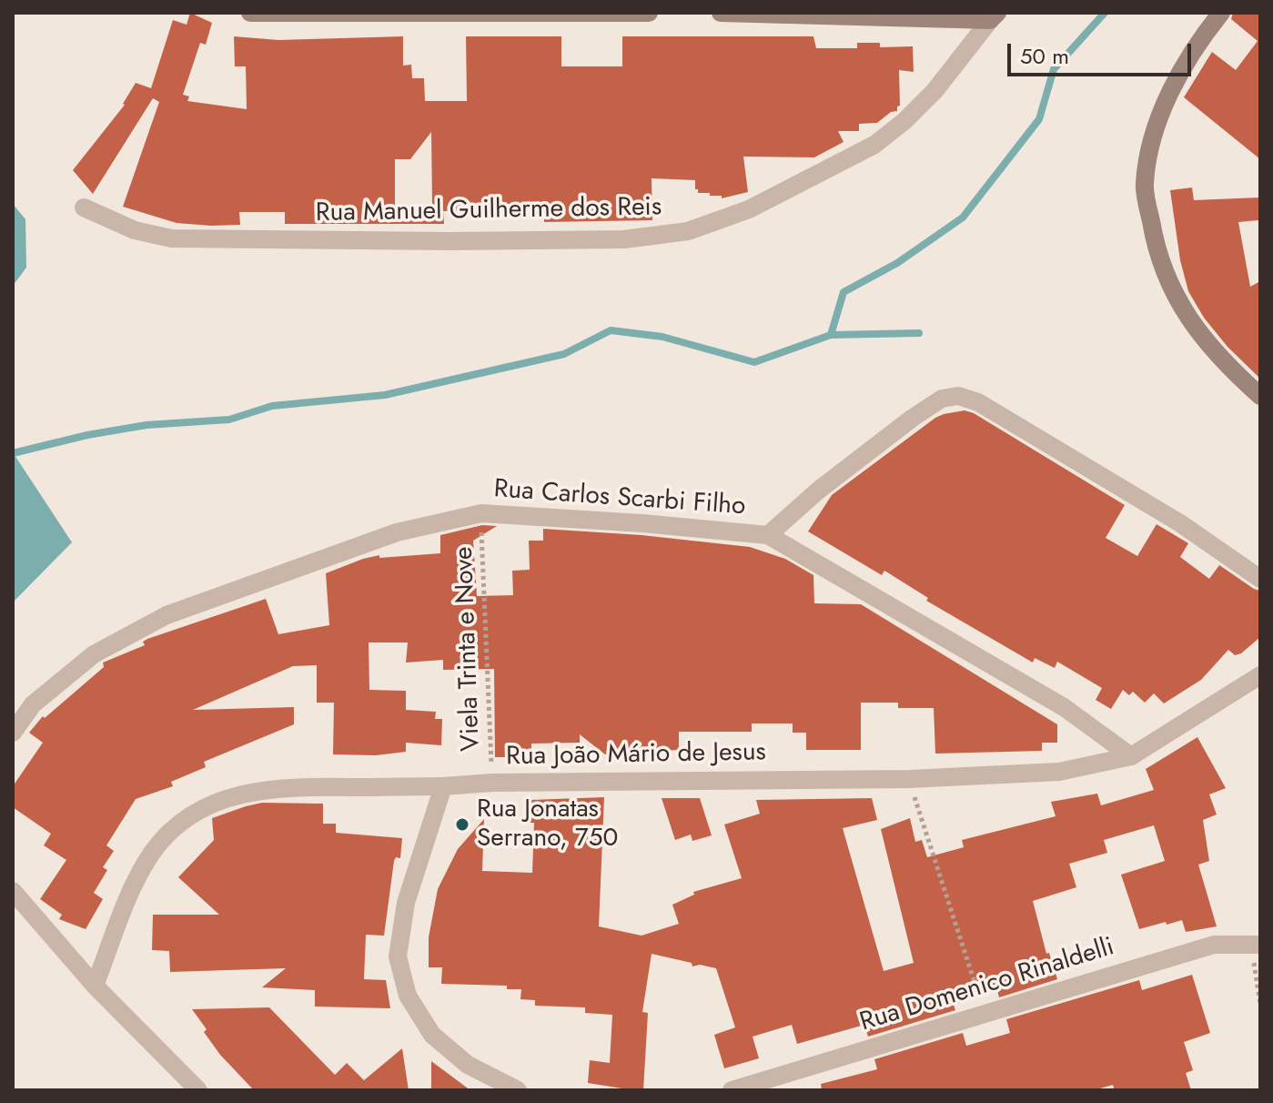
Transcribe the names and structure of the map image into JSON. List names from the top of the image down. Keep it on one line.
{"streets":{"street":["Rua Manuel Guilherme dos Reis","Rua Carlos Scarbi Filho","Rua João Mário de Jesus","Rua Domenico Rinaldelli"],"path":["Viela Trinta e Nove"]},"crossings":[["Rua Carlos Scarbi Filho","Viela Trinta e Nove"],["Rua Carlos Scarbi Filho","Rua João Mário de Jesus"],["Viela Trinta e Nove","Rua João Mário de Jesus"]],"places":["Rua Jonatas Serrano, 750"],"scale_bar":"50 m"}
